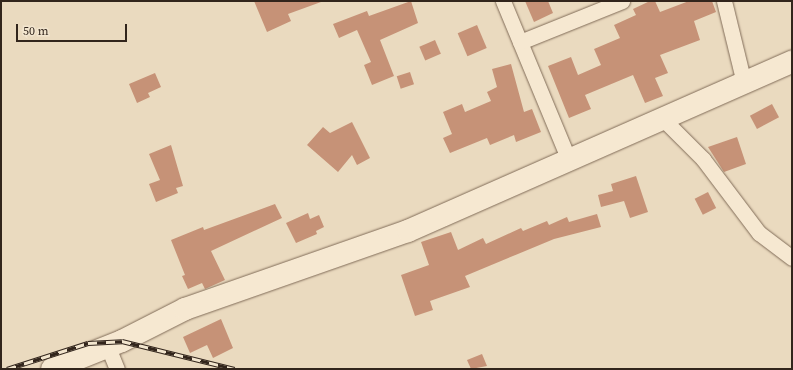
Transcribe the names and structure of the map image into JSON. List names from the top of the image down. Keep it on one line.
{"scale_bar":"50 m"}
